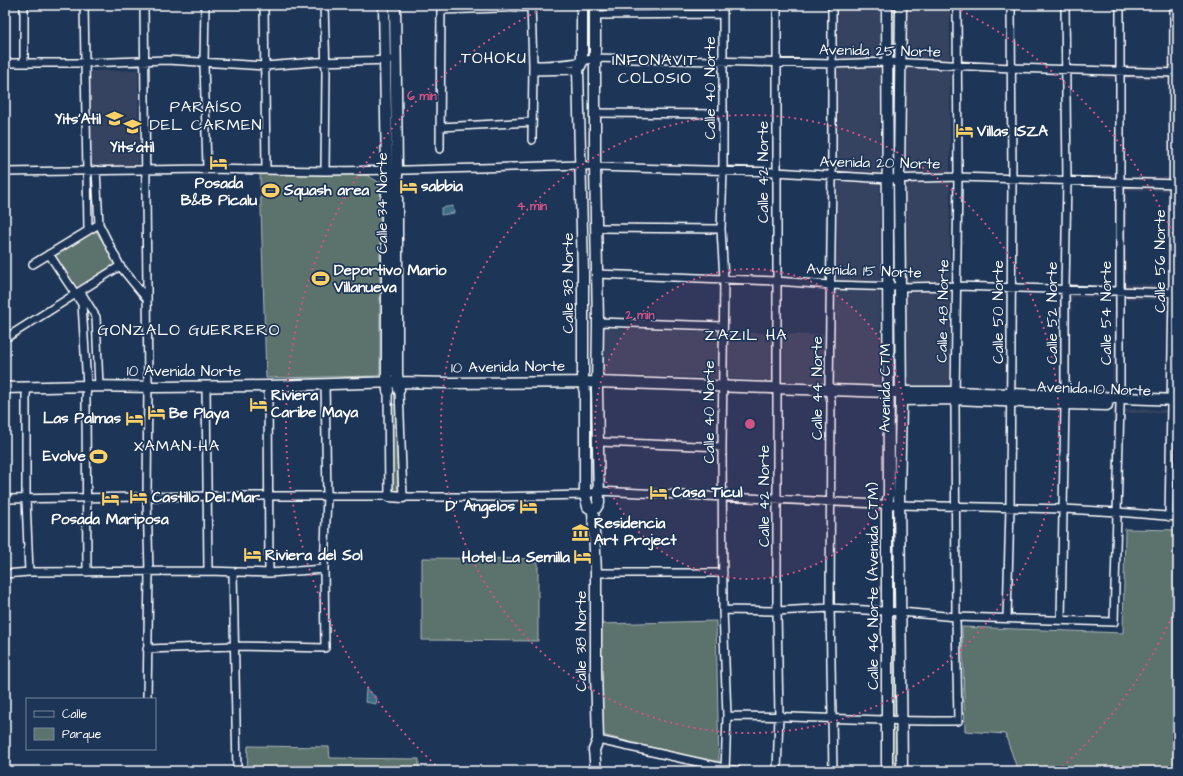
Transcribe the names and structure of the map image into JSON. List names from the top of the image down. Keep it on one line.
{"streets":{"main road":["Calle 34 Norte","Calle 38 Norte","10 Avenida Norte","Avenida CTM","Avenida 10 Norte","Calle 46 Norte (Avenida CTM)"],"street":["Avenida 25 Norte","Calle 40 Norte","Avenida 20 Norte","Calle 42 Norte","Calle 56 Norte","Avenida 15 Norte","Calle 48 Norte","Calle 50 Norte","Calle 52 Norte","Calle 54 Norte","Calle 44 Norte"]},"crossings":[["Avenida 25 Norte","Calle 40 Norte"],["Avenida 25 Norte","Calle 42 Norte"],["Avenida 25 Norte","Calle 56 Norte"],["Avenida 25 Norte","Calle 38 Norte"],["Avenida 25 Norte","Calle 48 Norte"],["Avenida 25 Norte","Calle 50 Norte"],["Avenida 25 Norte","Calle 52 Norte"],["Avenida 25 Norte","Calle 54 Norte"],["Avenida 25 Norte","Calle 44 Norte"],["Avenida 25 Norte","Avenida CTM"],["Calle 40 Norte","Avenida 20 Norte"],["Calle 40 Norte","Avenida 15 Norte"],["Calle 40 Norte","10 Avenida Norte"],["Avenida 20 Norte","Calle 42 Norte"],["Avenida 20 Norte","Calle 56 Norte"],["Avenida 20 Norte","Calle 38 Norte"],["Avenida 20 Norte","Calle 48 Norte"],["Avenida 20 Norte","Calle 50 Norte"],["Avenida 20 Norte","Calle 52 Norte"],["Avenida 20 Norte","Calle 54 Norte"],["Avenida 20 Norte","Calle 44 Norte"],["Avenida 20 Norte","Avenida CTM"],["Calle 42 Norte","Avenida 15 Norte"],["Calle 42 Norte","10 Avenida Norte"],["Calle 34 Norte","10 Avenida Norte"],["Calle 56 Norte","Avenida 15 Norte"],["Calle 56 Norte","Avenida 10 Norte"],["Avenida 15 Norte","Calle 38 Norte"],["Avenida 15 Norte","Calle 48 Norte"],["Avenida 15 Norte","Calle 50 Norte"],["Avenida 15 Norte","Calle 52 Norte"],["Avenida 15 Norte","Calle 54 Norte"],["Avenida 15 Norte","Calle 44 Norte"],["Avenida 15 Norte","Avenida CTM"],["Calle 38 Norte","10 Avenida Norte"],["Calle 48 Norte","10 Avenida Norte"],["Calle 48 Norte","Avenida CTM"],["Calle 50 Norte","10 Avenida Norte"],["Calle 50 Norte","Avenida 10 Norte"],["Calle 52 Norte","Calle 54 Norte"],["Calle 52 Norte","Avenida 10 Norte"],["Calle 54 Norte","Avenida 10 Norte"],["10 Avenida Norte","Calle 44 Norte"],["10 Avenida Norte","Avenida CTM"],["10 Avenida Norte","Avenida 10 Norte"],["10 Avenida Norte","Calle 46 Norte (Avenida CTM)"],["Avenida CTM","Calle 46 Norte (Avenida CTM)"]],"districts":["TOHOKU","INFONAVIT COLOSIO","PARAÍSO DEL CARMEN","GONZALO GUERRERO","ZAZIL HA","XAMAN-HA"],"places":{"school or university":["Yits'Atil","Yits'atil"],"hotel":["Villas ISZA","Posada B&B Picalu","sabbia","Riviera Caribe Maya","Be Playa","Las Palmas","Casa Ticul","Castillo Del Mar","Posada Mariposa","D' Angelos","Riviera del Sol","Hotel La Semilla"],"sports":["Squash area","Deportivo Mario Villanueva","Evolve"],"museum":["Residencia Art Project"]},"legend":["Calle","Parque"],"rings":["6 min","4 min","2 min"]}
